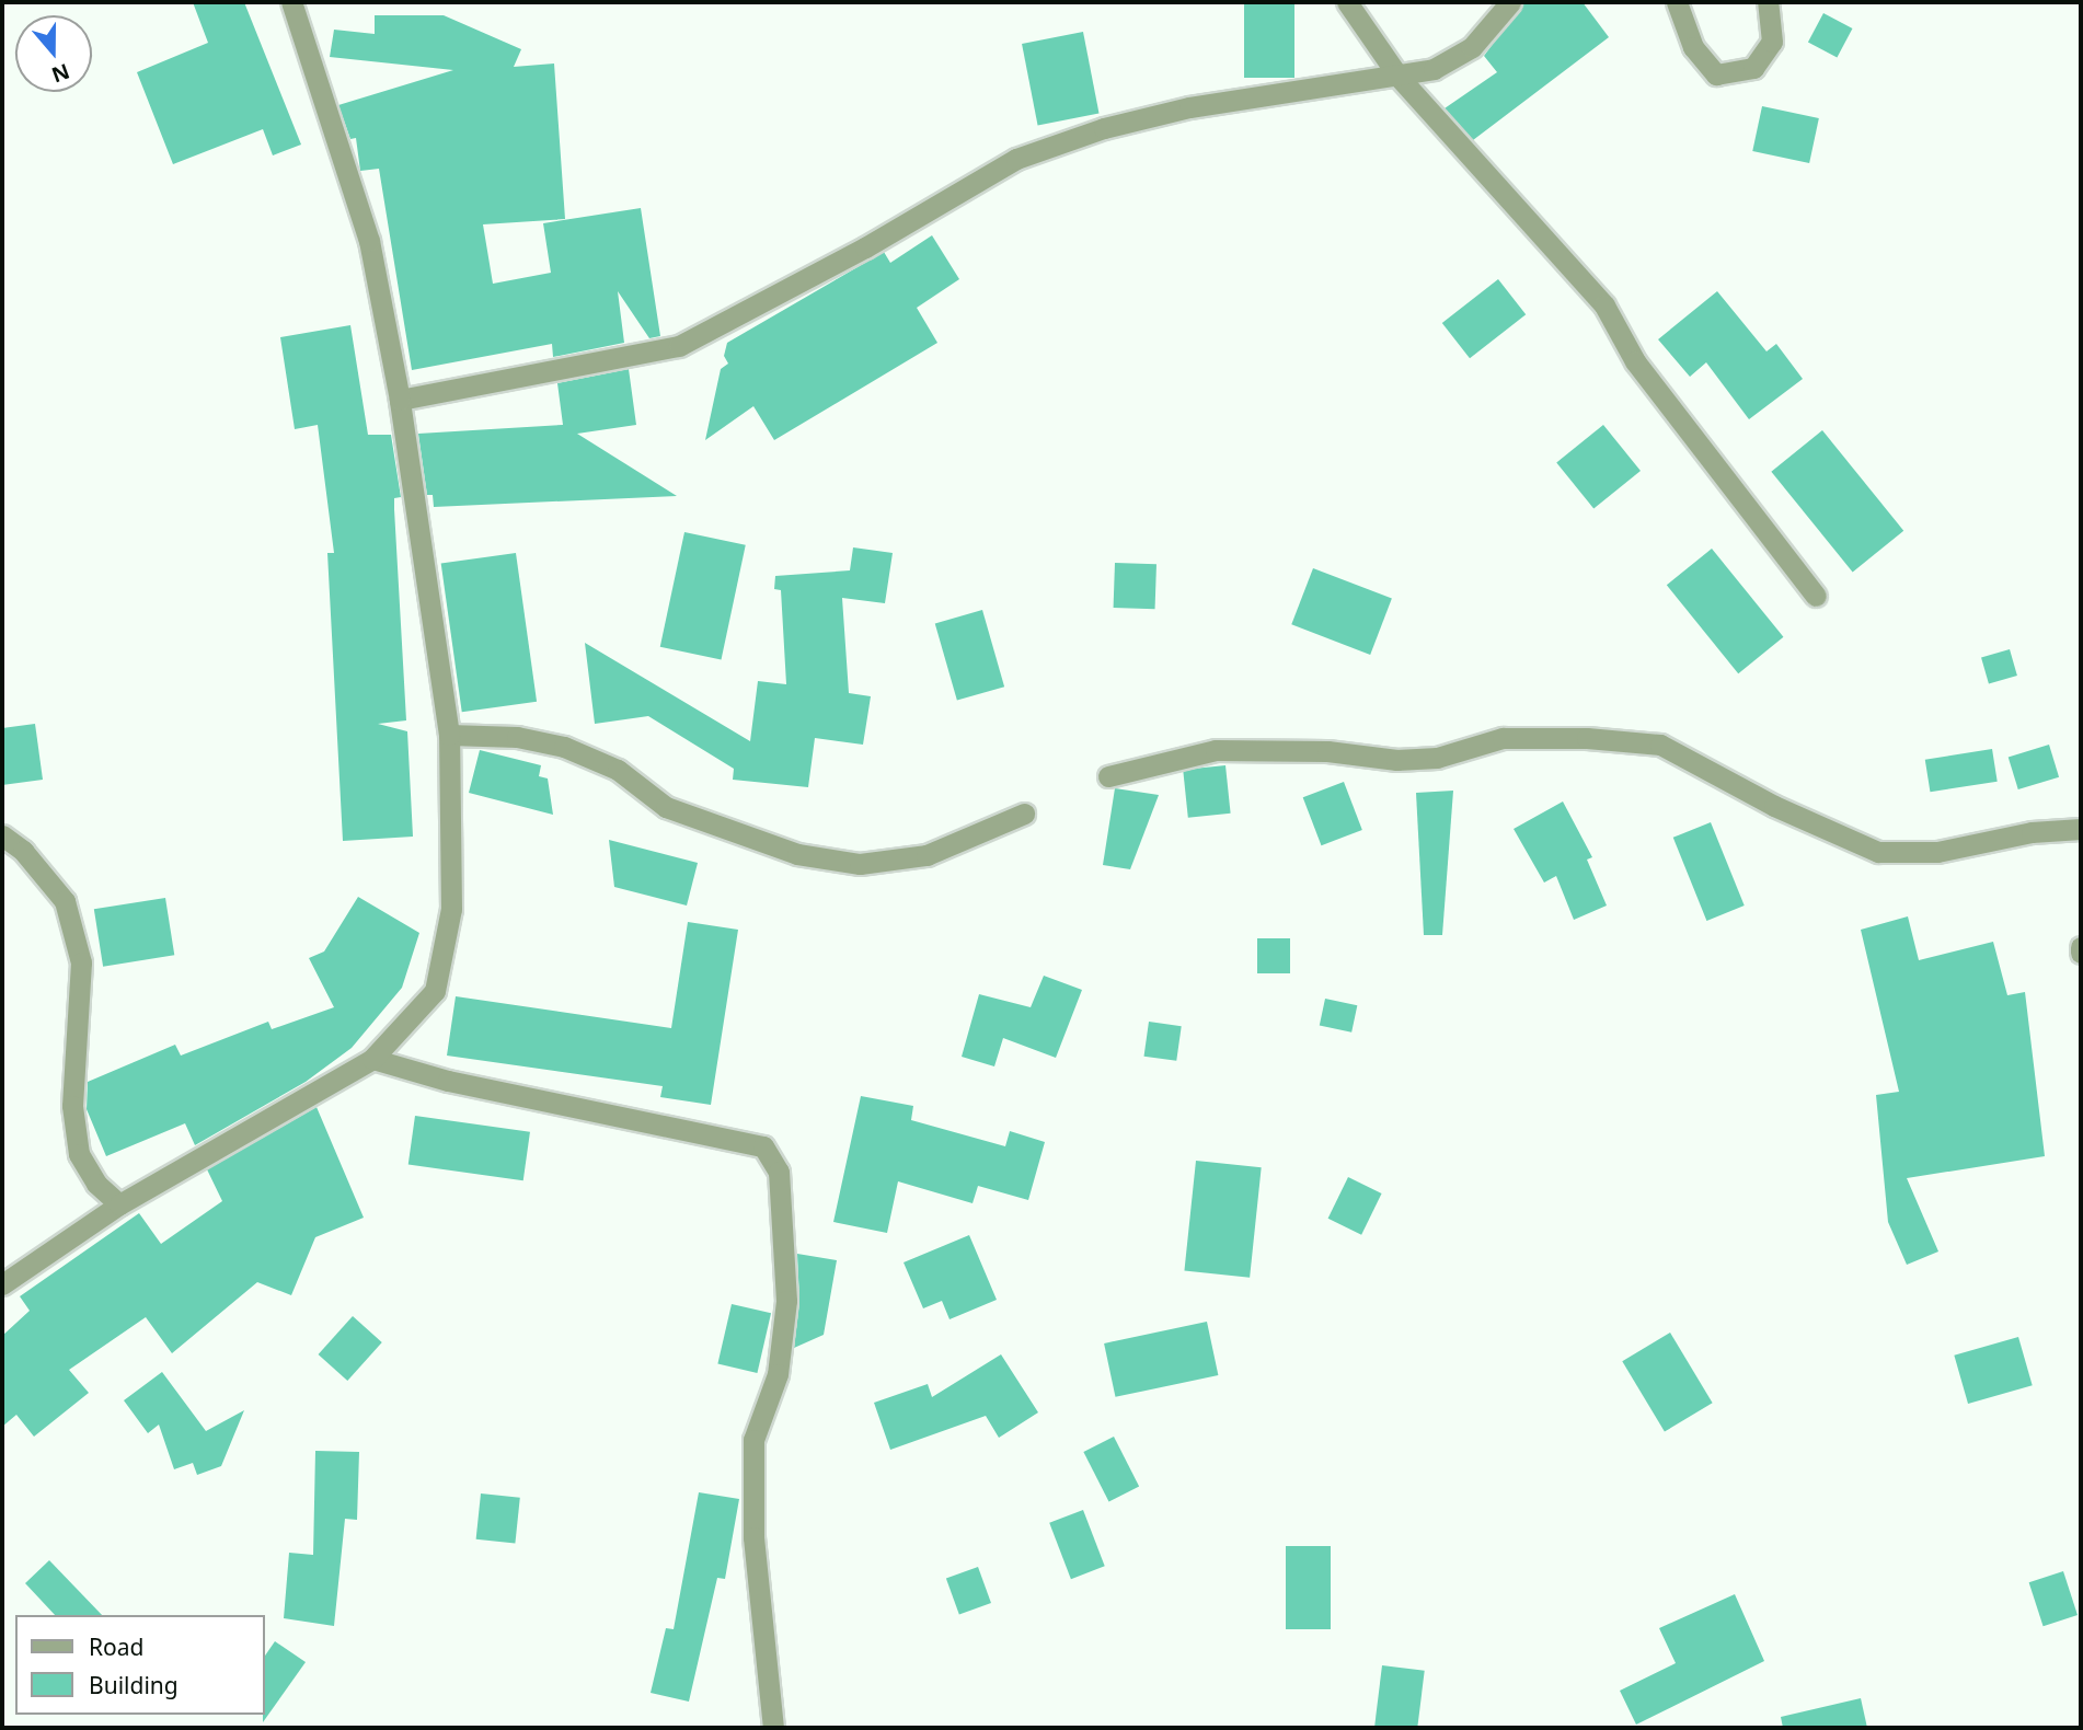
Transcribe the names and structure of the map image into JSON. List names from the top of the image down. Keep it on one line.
{"legend":["Road","Building"],"north":"bottom"}
